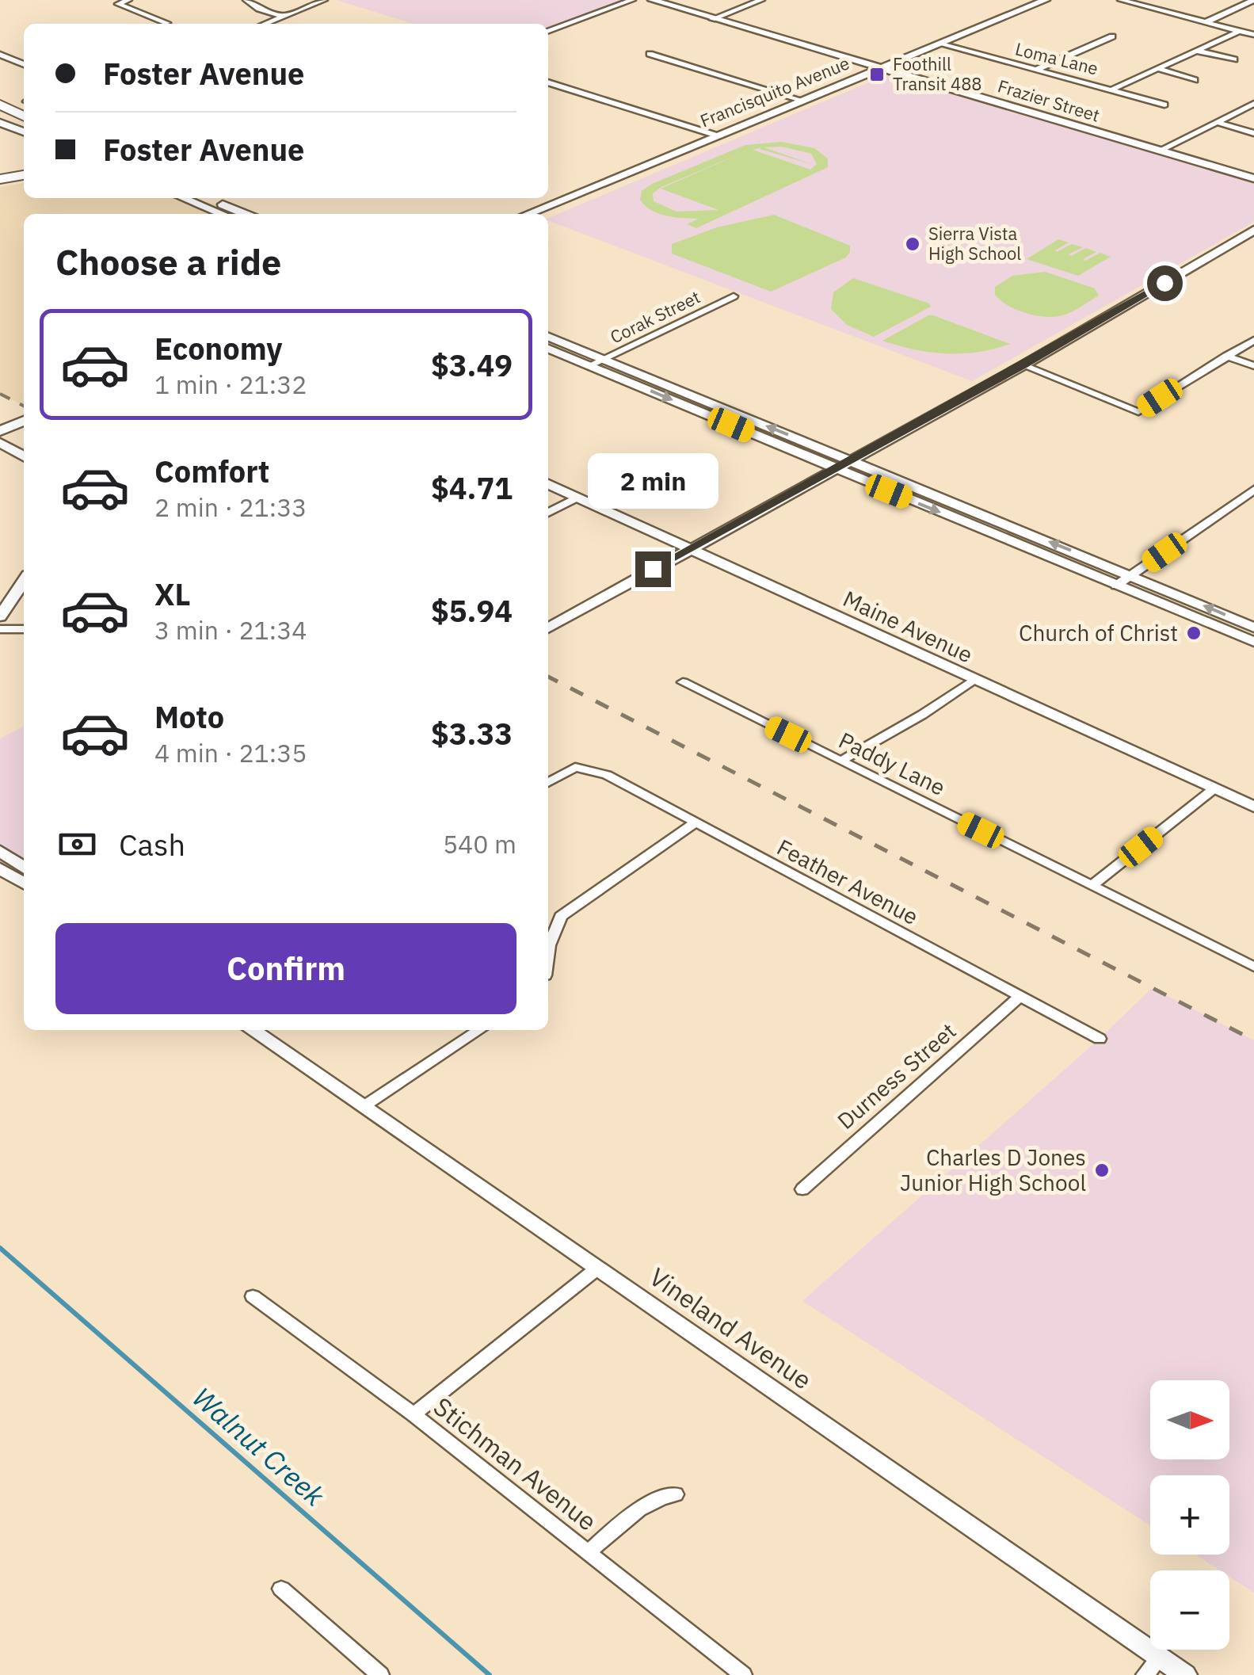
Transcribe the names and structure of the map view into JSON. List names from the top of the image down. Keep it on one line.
{"streets":{"street":["Loma Lane","Francisquito Avenue","Frazier Street","Corak Street","Maine Avenue","Paddy Lane","Feather Avenue","Durness Street","Vineland Avenue","Stichman Avenue"]},"crossings":[["Loma Lane","Francisquito Avenue"],["Francisquito Avenue","Frazier Street"],["Feather Avenue","Durness Street"]],"water":["Walnut Creek"],"places":{"transit":["Foothill Transit 488"],"other":["Sierra Vista High School","Church of Christ","Charles D Jones Junior High School"]},"north":"right","page":{"banner":["Foster Avenue","Foster Avenue"],"heading":"Choose a ride","list":[{"name":"Economy","note":"1 min · 21:32","value":"$3.49"},{"name":"Comfort","note":"2 min · 21:33","value":"$4.71"},{"name":"XL","note":"3 min · 21:34","value":"$5.94"},{"name":"Moto","note":"4 min · 21:35","value":"$3.33"}],"bubble":"2 min","pay":["Cash","540 m"],"buttons":"Confirm","map_buttons":["+","−"]}}
